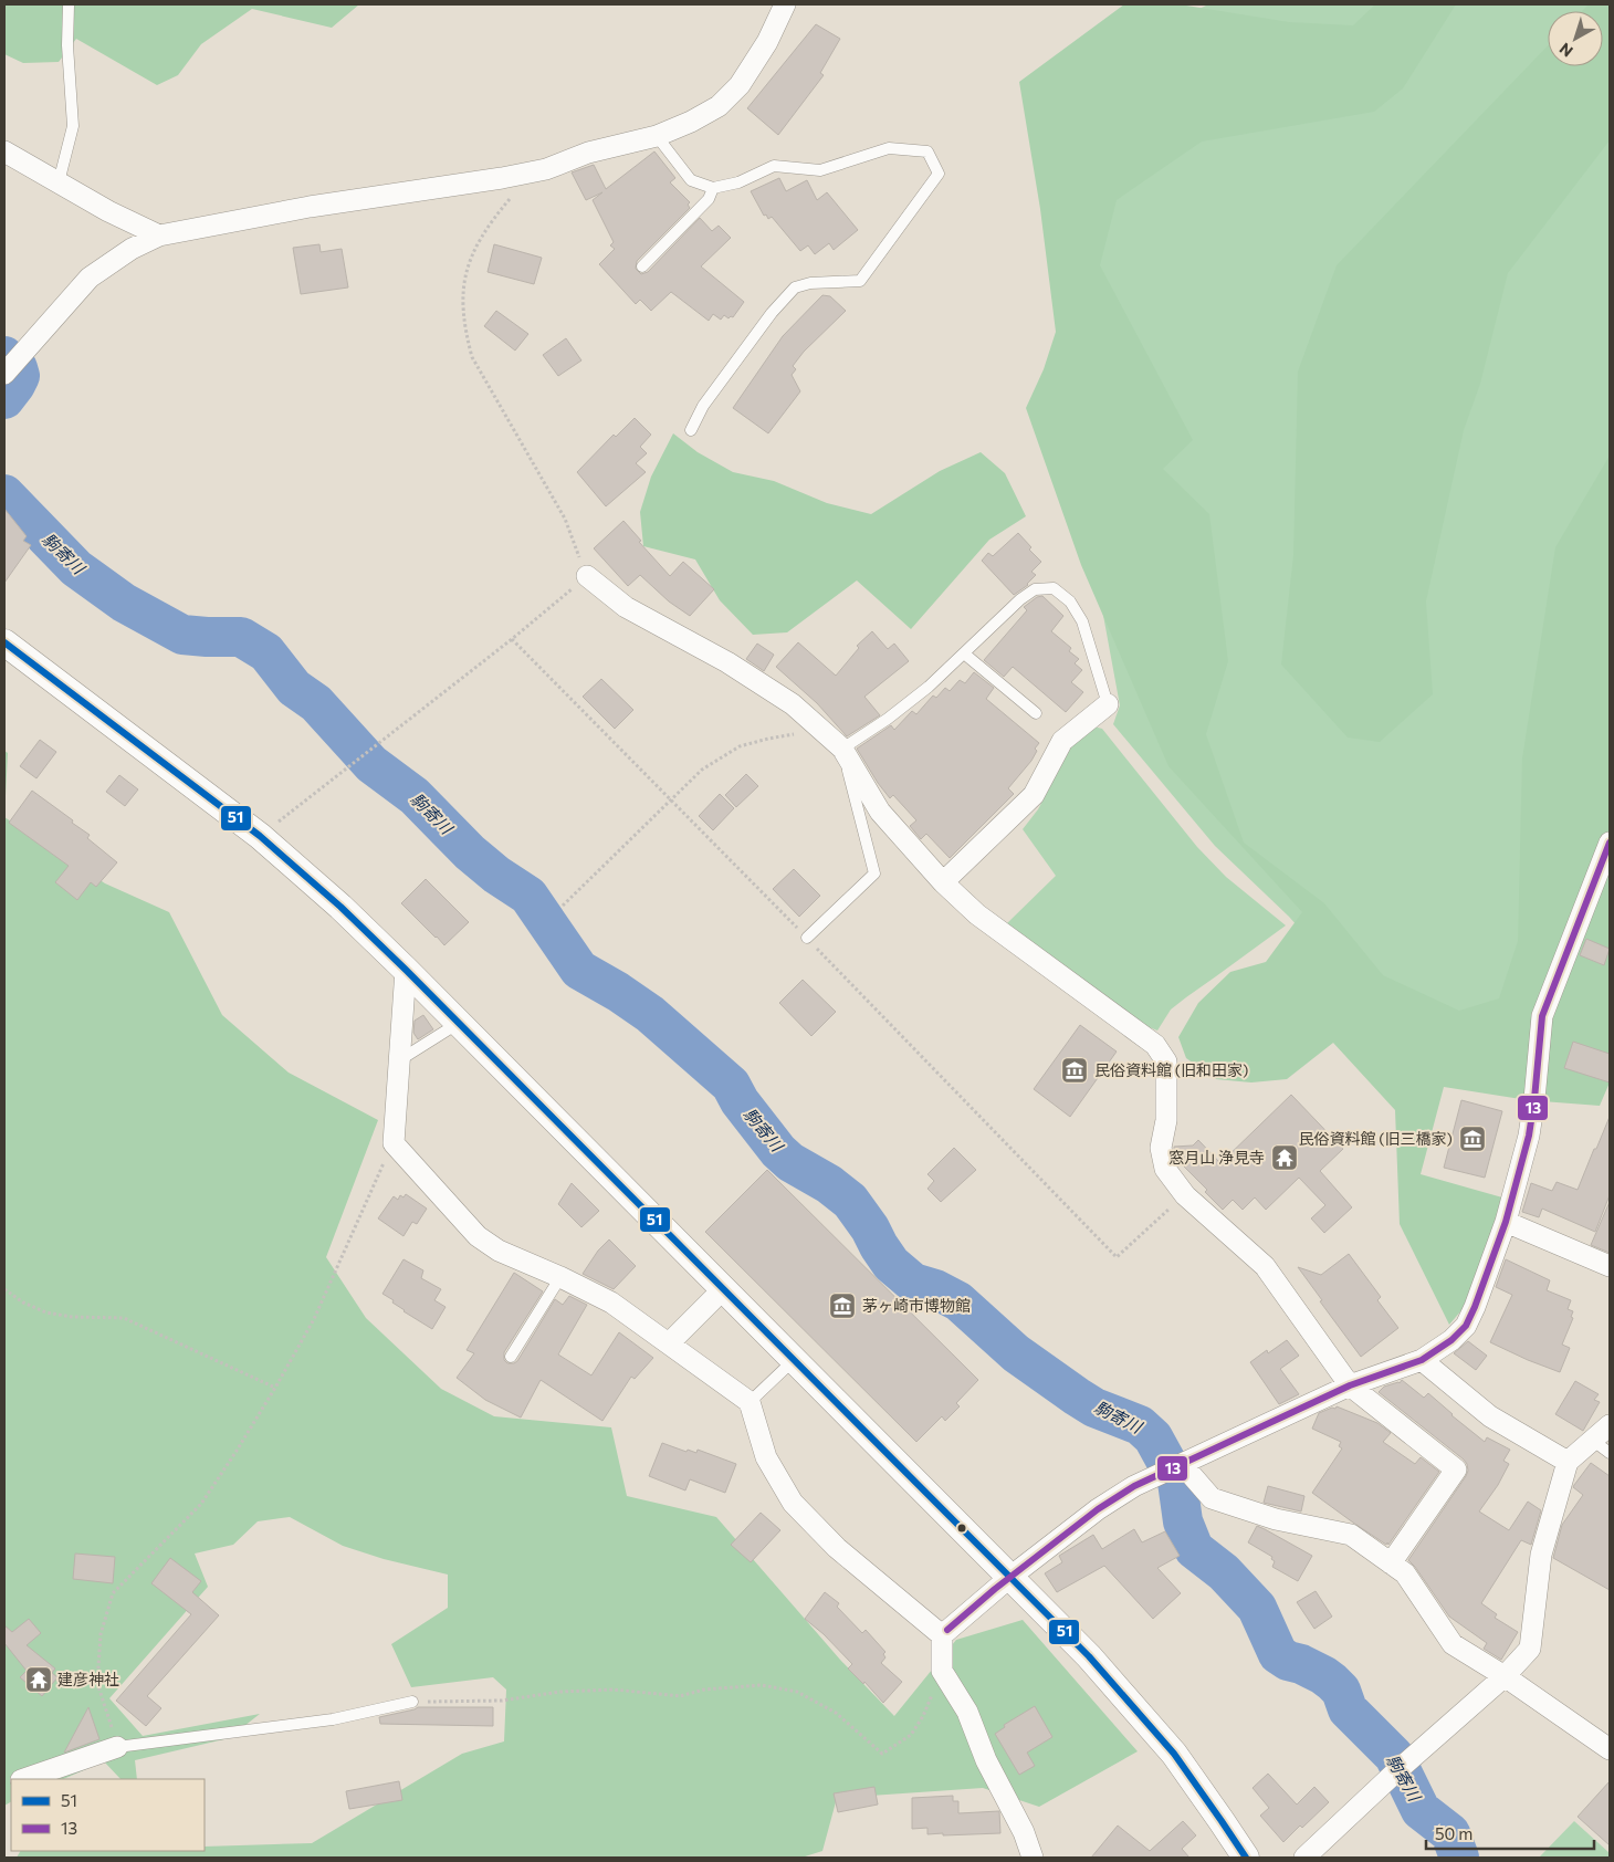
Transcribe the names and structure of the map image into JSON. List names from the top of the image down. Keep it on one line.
{"water":["駒寄川"],"places":{"museum":["民俗資料館 (旧和田家)","民俗資料館 (旧三橋家)","茅ヶ崎市博物館"],"temple":["窓月山 浄見寺","建彦神社"]},"lines":["transit line 51","transit line 13"],"legend":["51","13"],"scale_bar":"50 m","north":"bottom left"}
